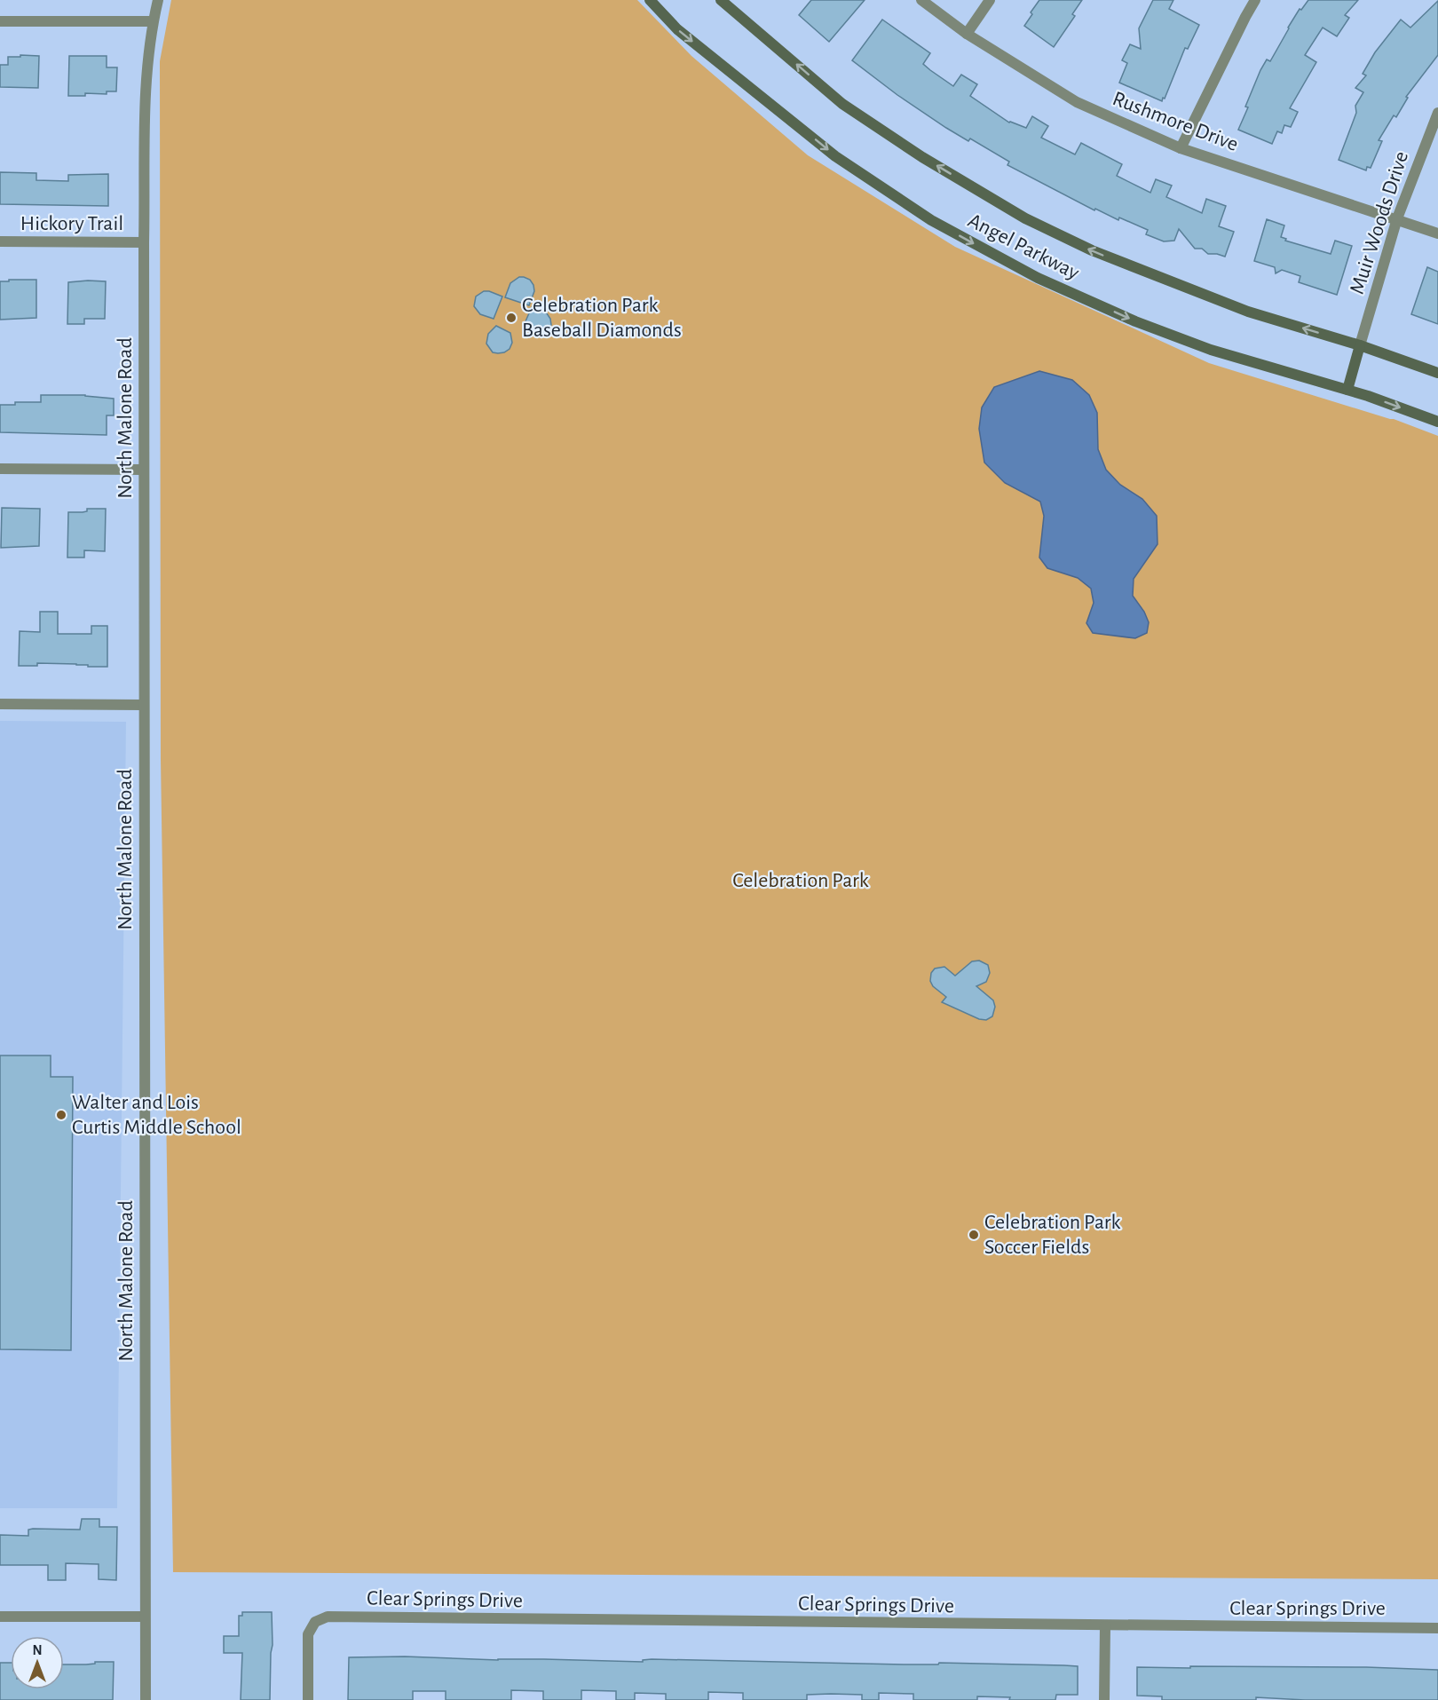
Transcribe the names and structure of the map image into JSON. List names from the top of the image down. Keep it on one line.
{"streets":{"main road":["Angel Parkway"],"street":["Rushmore Drive","Muir Woods Drive","Hickory Trail","North Malone Road","Clear Springs Drive"]},"crossings":[["Rushmore Drive","Muir Woods Drive"],["Muir Woods Drive","Angel Parkway"],["Hickory Trail","North Malone Road"]],"parks":["Celebration Park"],"places":["Celebration Park Baseball Diamonds","Walter and Lois Curtis Middle School","Celebration Park Soccer Fields"],"north":"top"}
